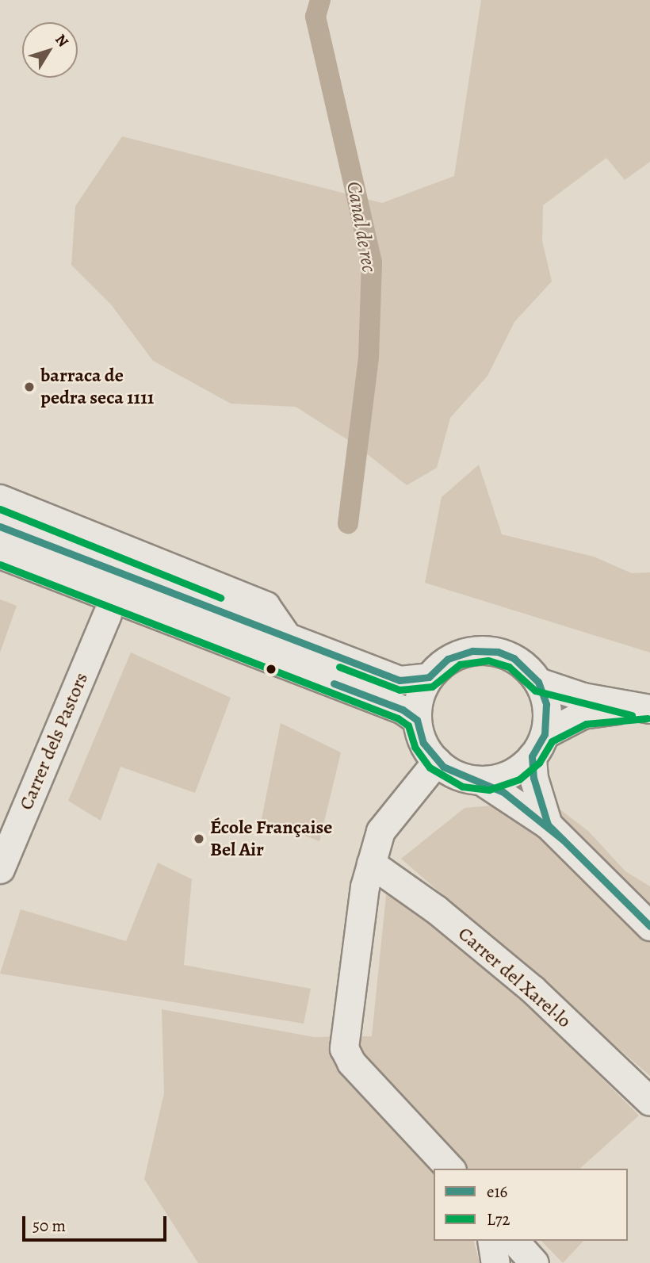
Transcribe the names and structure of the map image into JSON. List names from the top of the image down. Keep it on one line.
{"streets":{"street":["Carrer dels Pastors","Carrer del Xarel·lo"]},"water":["Canal de rec"],"places":["barraca de pedra seca 1111","École Française Bel Air"],"lines":["transit line L72","transit line e16"],"legend":["e16","L72"],"scale_bar":"50 m","north":"top right"}
